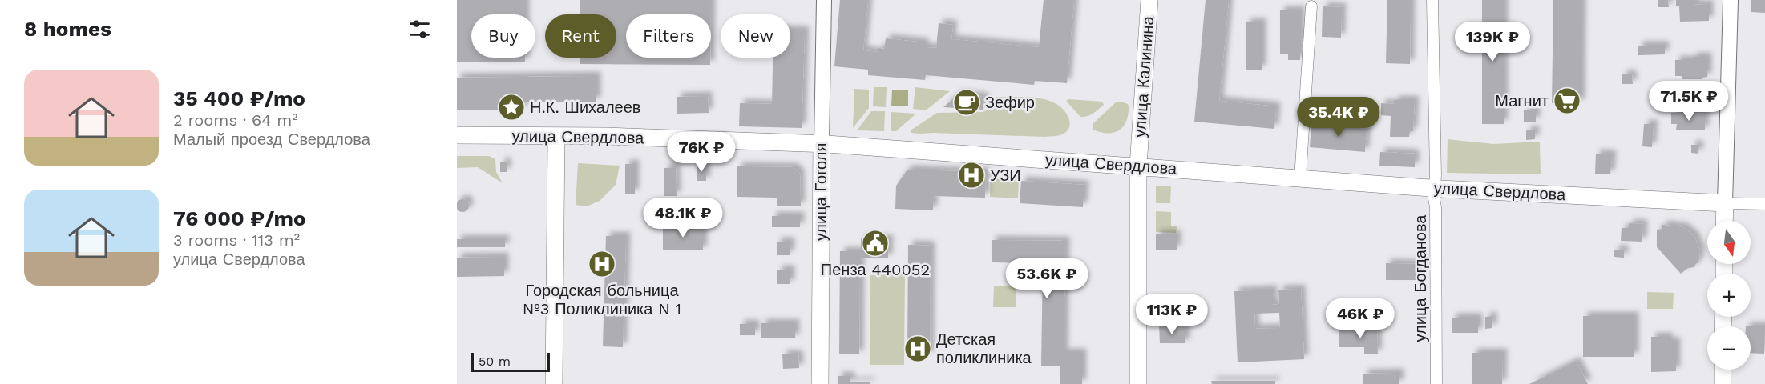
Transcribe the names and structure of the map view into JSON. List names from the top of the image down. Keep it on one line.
{"streets":{"main road":["улица Калинина","улица Свердлова","улица Гоголя"],"street":["улица Богданова"]},"crossings":[["улица Калинина","улица Свердлова"],["улица Свердлова","улица Гоголя"],["улица Свердлова","улица Богданова"]],"places":{"supermarket":["Магнит"],"cafe":["Зефир"],"place":["Н.К. Шихалеев"],"hospital":["УЗИ","Городская больница №3 Поликлиника N 1","Детская поликлиника"],"public building":["Пенза 440052"]},"scale_bar":"50 m","north":"bottom","page":{"heading":"8 homes","chip":["Buy","Rent","Filters","New"],"price":["139K ₽","71.5K ₽","35.4K ₽","76K ₽","48.1K ₽","53.6K ₽","113K ₽","46K ₽"],"list":[{"name":"35 400 ₽/mo","note":"2 rooms · 64 m² · Малый проезд Свердлова"},{"name":"76 000 ₽/mo","note":"3 rooms · 113 m² · улица Свердлова"}],"map_buttons":["+","−"],"scale":"50 m"}}
